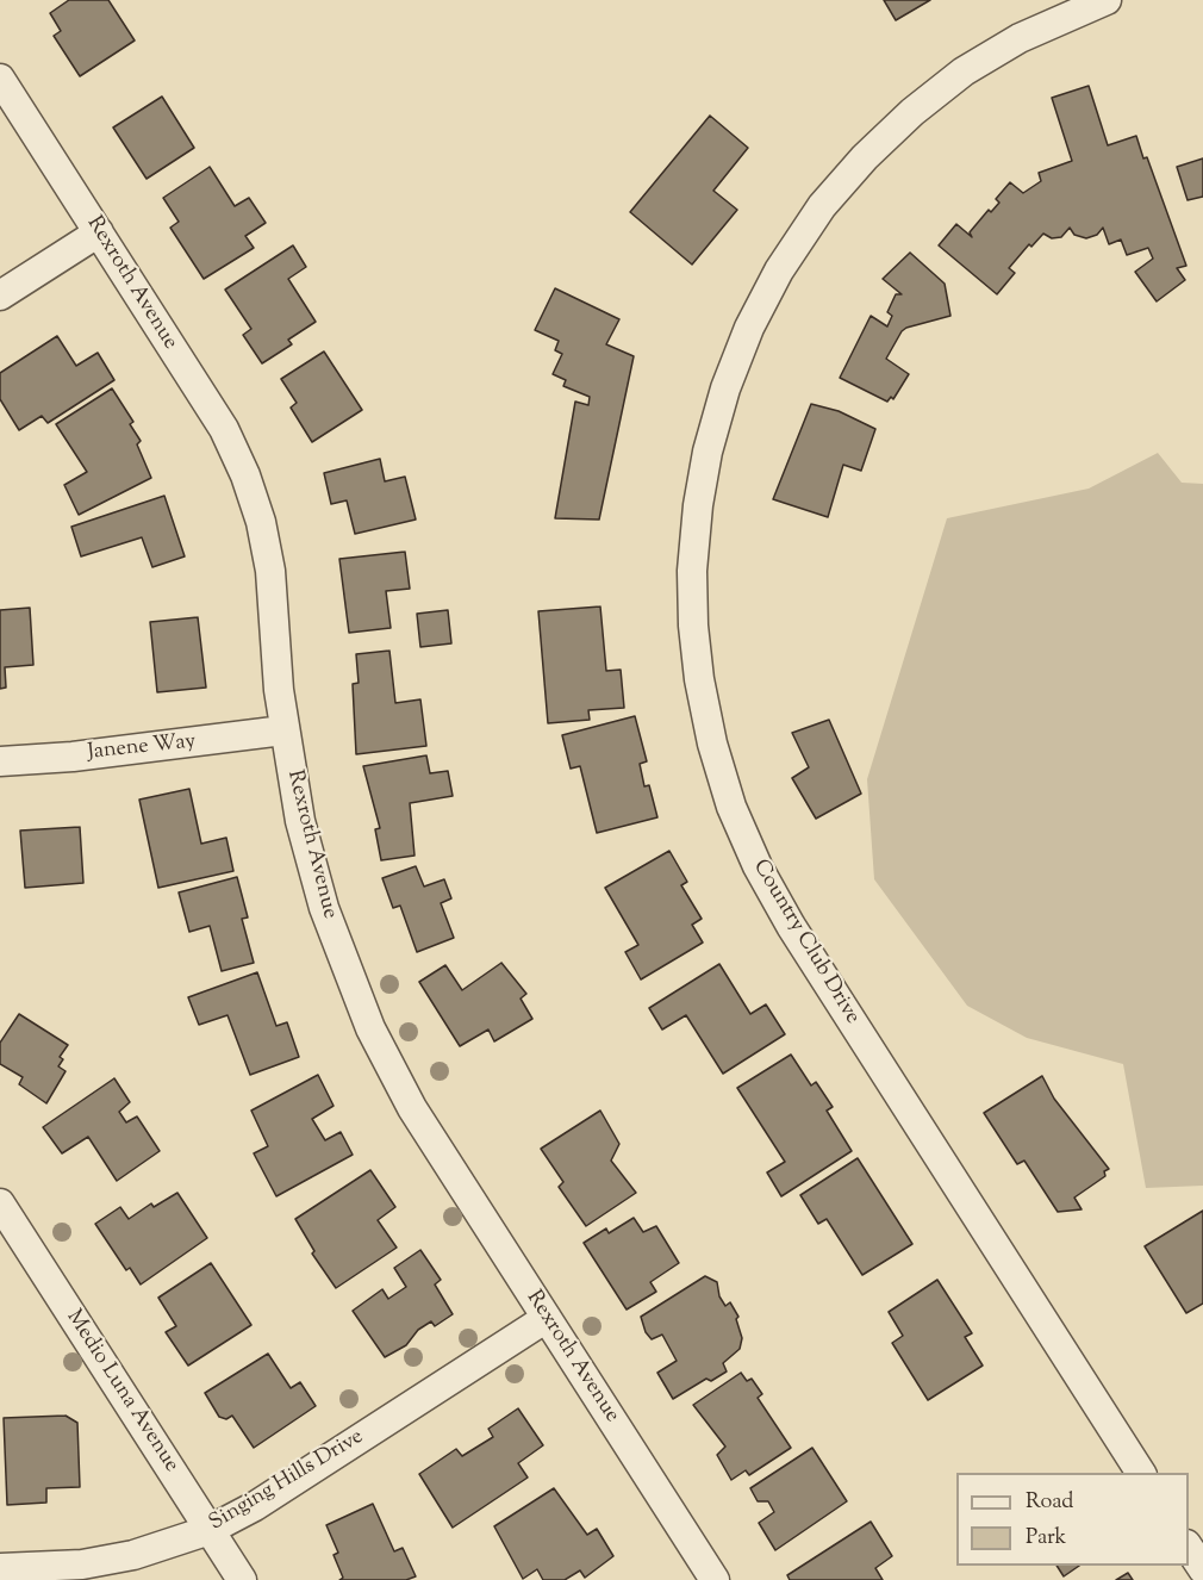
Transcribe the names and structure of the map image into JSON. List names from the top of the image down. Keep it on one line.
{"streets":{"street":["Rexroth Avenue","Janene Way","Country Club Drive","Medio Luna Avenue","Singing Hills Drive"]},"crossings":[["Rexroth Avenue","Janene Way"],["Rexroth Avenue","Singing Hills Drive"],["Medio Luna Avenue","Singing Hills Drive"]],"legend":["Road","Park"]}
